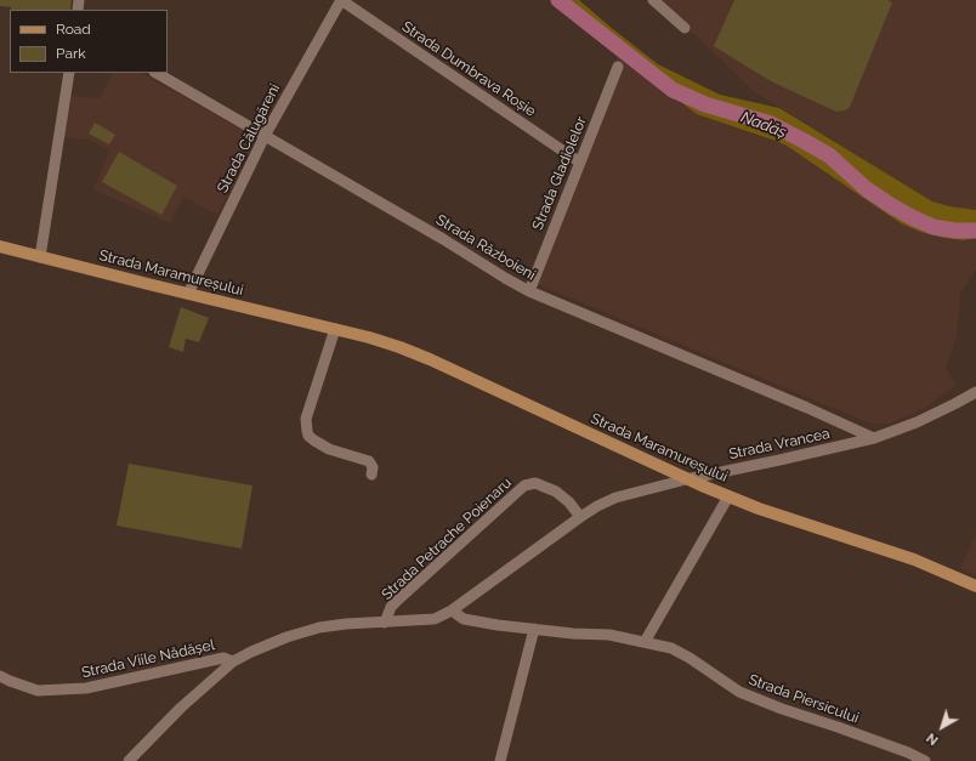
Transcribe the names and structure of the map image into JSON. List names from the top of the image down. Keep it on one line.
{"streets":{"main road":["Strada Maramureșului"],"street":["Strada Dumbrava Roșie","Strada Călugăreni","Strada Gladiolelor","Strada Războieni","Strada Vrancea","Strada Petrache Poienaru","Strada Viile Nădășel","Strada Piersicului"]},"crossings":[["Strada Dumbrava Roșie","Strada Călugăreni"],["Strada Dumbrava Roșie","Strada Gladiolelor"],["Strada Călugăreni","Strada Războieni"],["Strada Călugăreni","Strada Maramureșului"],["Strada Gladiolelor","Strada Războieni"],["Strada Războieni","Strada Vrancea"],["Strada Maramureșului","Strada Vrancea"],["Strada Petrache Poienaru","Strada Viile Nădășel"]],"water":["Nadăș"],"legend":["Road","Park"],"north":"bottom left"}
